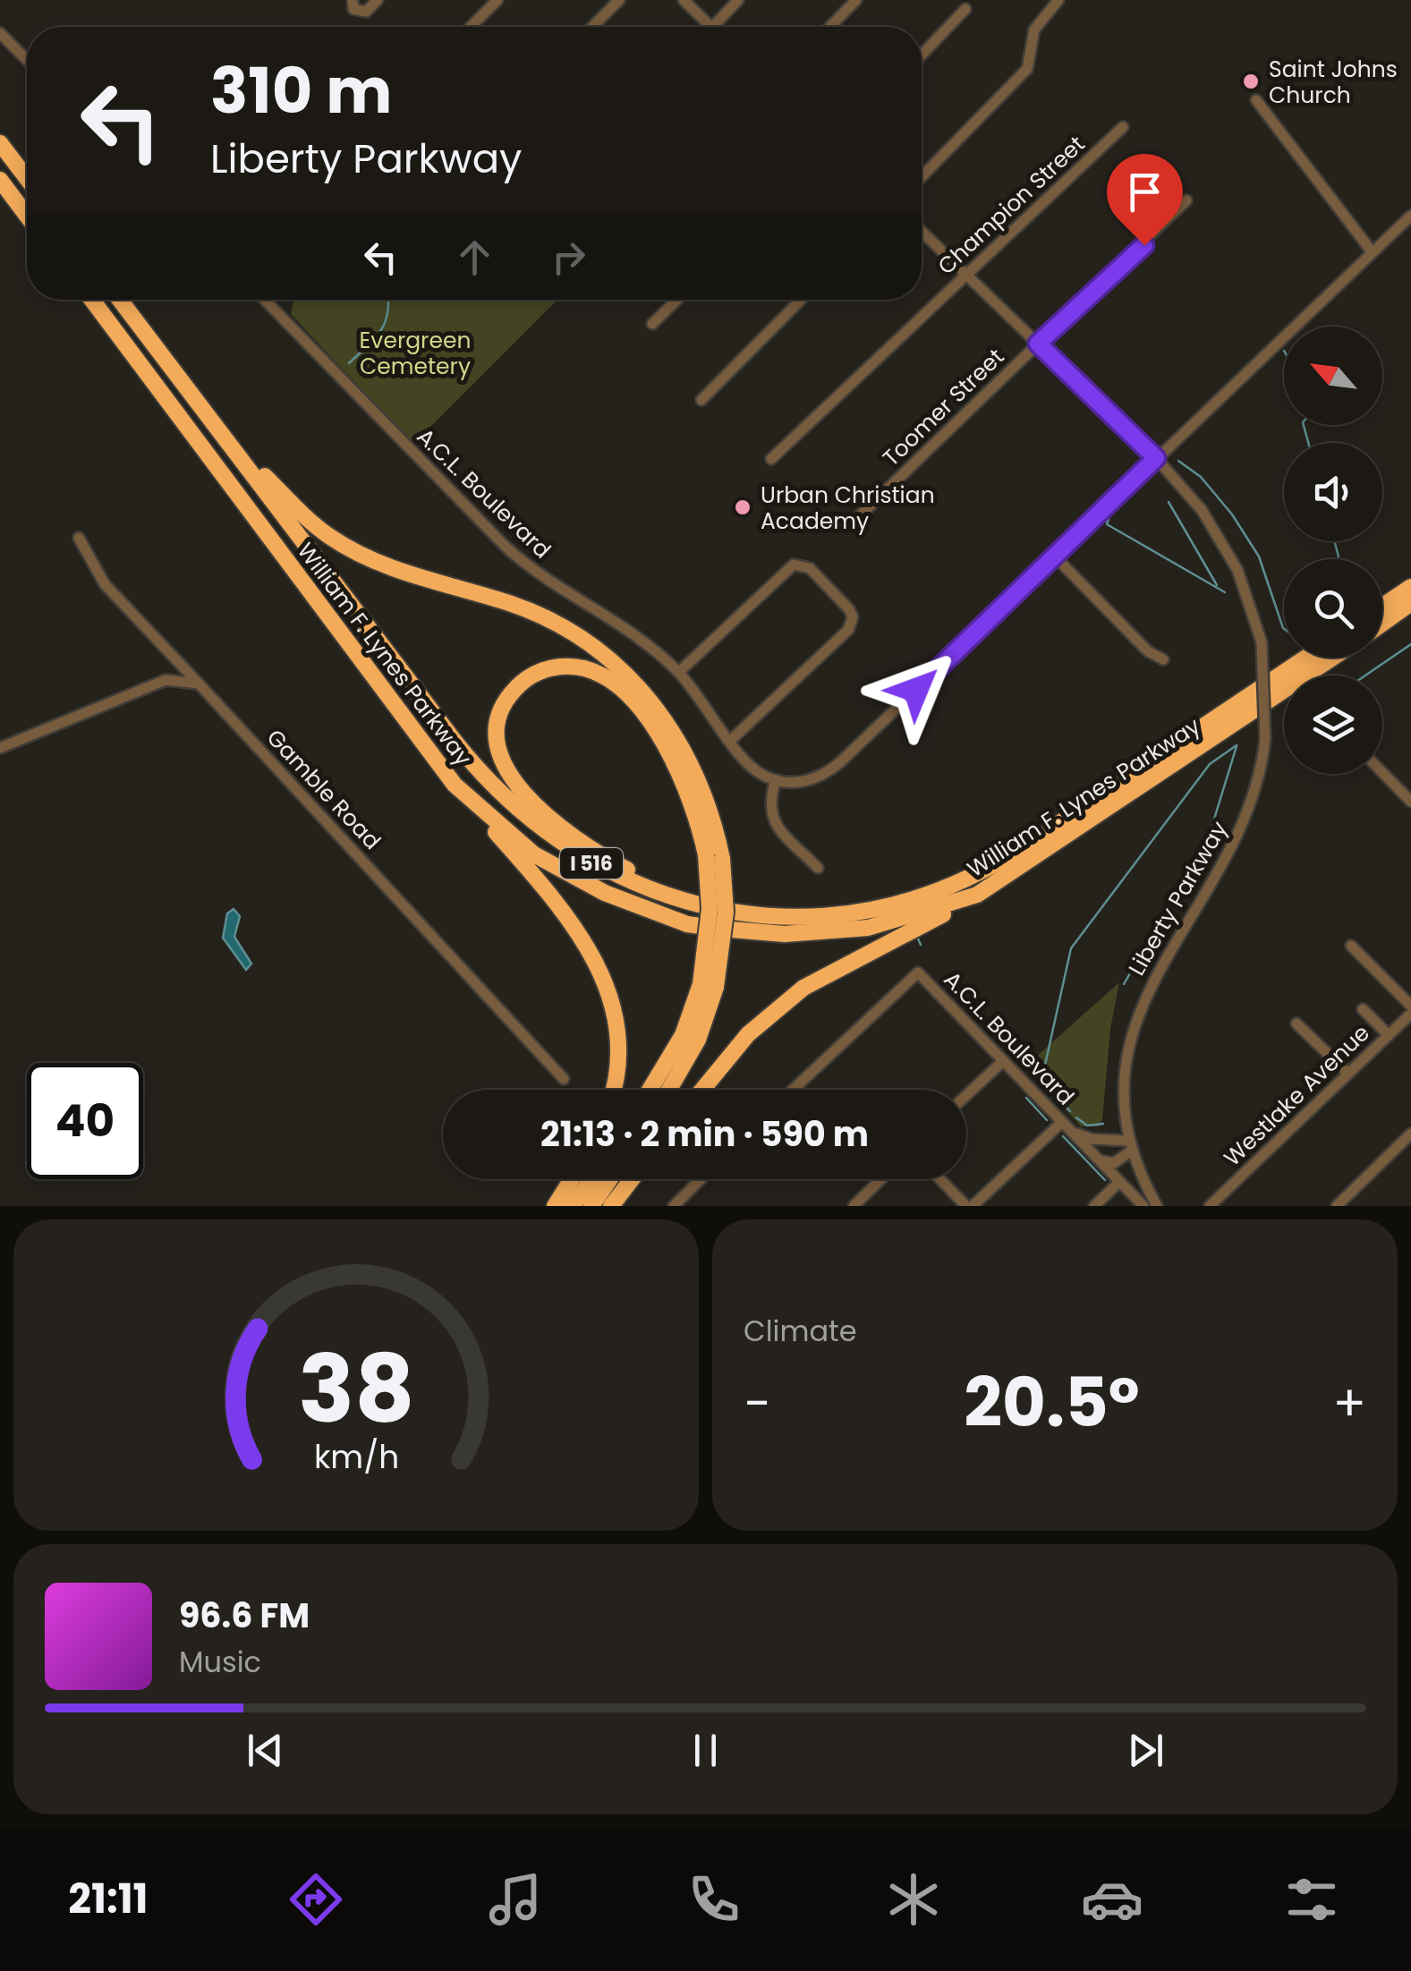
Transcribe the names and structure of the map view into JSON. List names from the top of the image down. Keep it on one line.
{"streets":{"highway":["William F. Lynes Parkway","I 516"],"street":["Champion Street","Toomer Street","A.C.L. Boulevard","Gamble Road","Liberty Parkway","Westlake Avenue"]},"crossings":[["Champion Street","Liberty Parkway"],["Toomer Street","Liberty Parkway"],["A.C.L. Boulevard","Liberty Parkway"]],"parks":["Evergreen Cemetery"],"places":["Saint Johns Church","Urban Christian Academy"],"north":"top left","page":{"turn":["310 m","Liberty Parkway"],"limit":"40","trip":"21:13 · 2 min · 590 m","tile":"Climate","heat":["−","20.5°","+"],"song":["96.6 FM","Music"],"tabs":"21:11","gauge":["38","km/h"]}}
